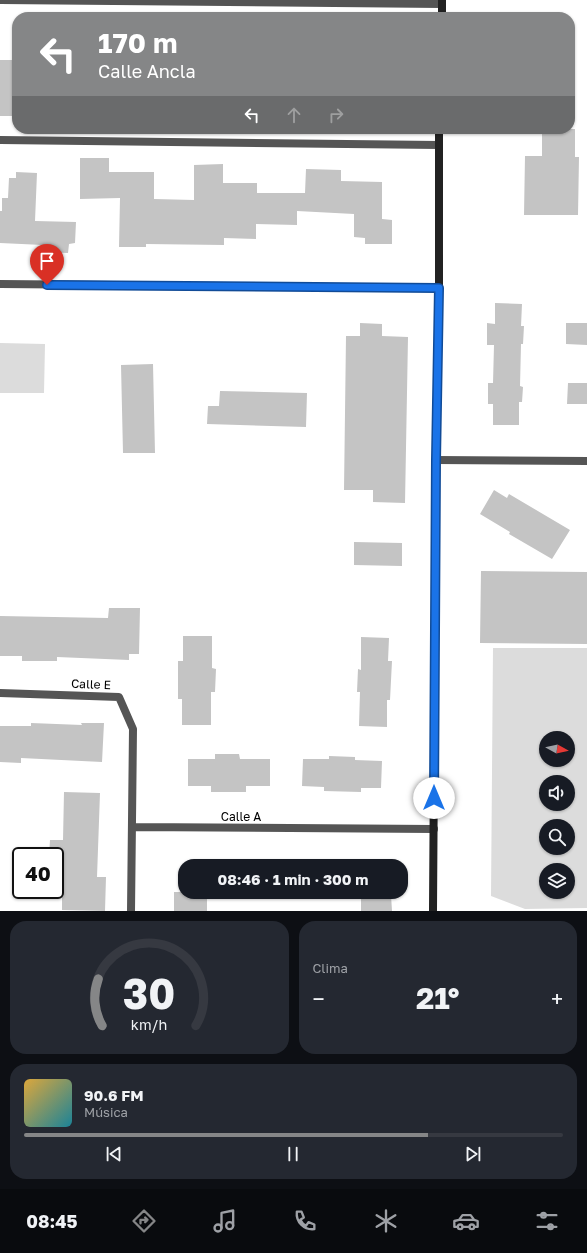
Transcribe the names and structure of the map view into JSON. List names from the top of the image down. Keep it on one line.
{"streets":{"street":["Calle E","Calle A"]},"crossings":[["Calle E","Calle A"]],"north":"right","page":{"turn":["170 m","Calle Ancla"],"limit":"40","trip":"08:46 · 1 min · 300 m","tile":"Clima","heat":["−","21°","+"],"song":["90.6 FM","Música"],"tabs":"08:45","gauge":["30","km/h"]}}
